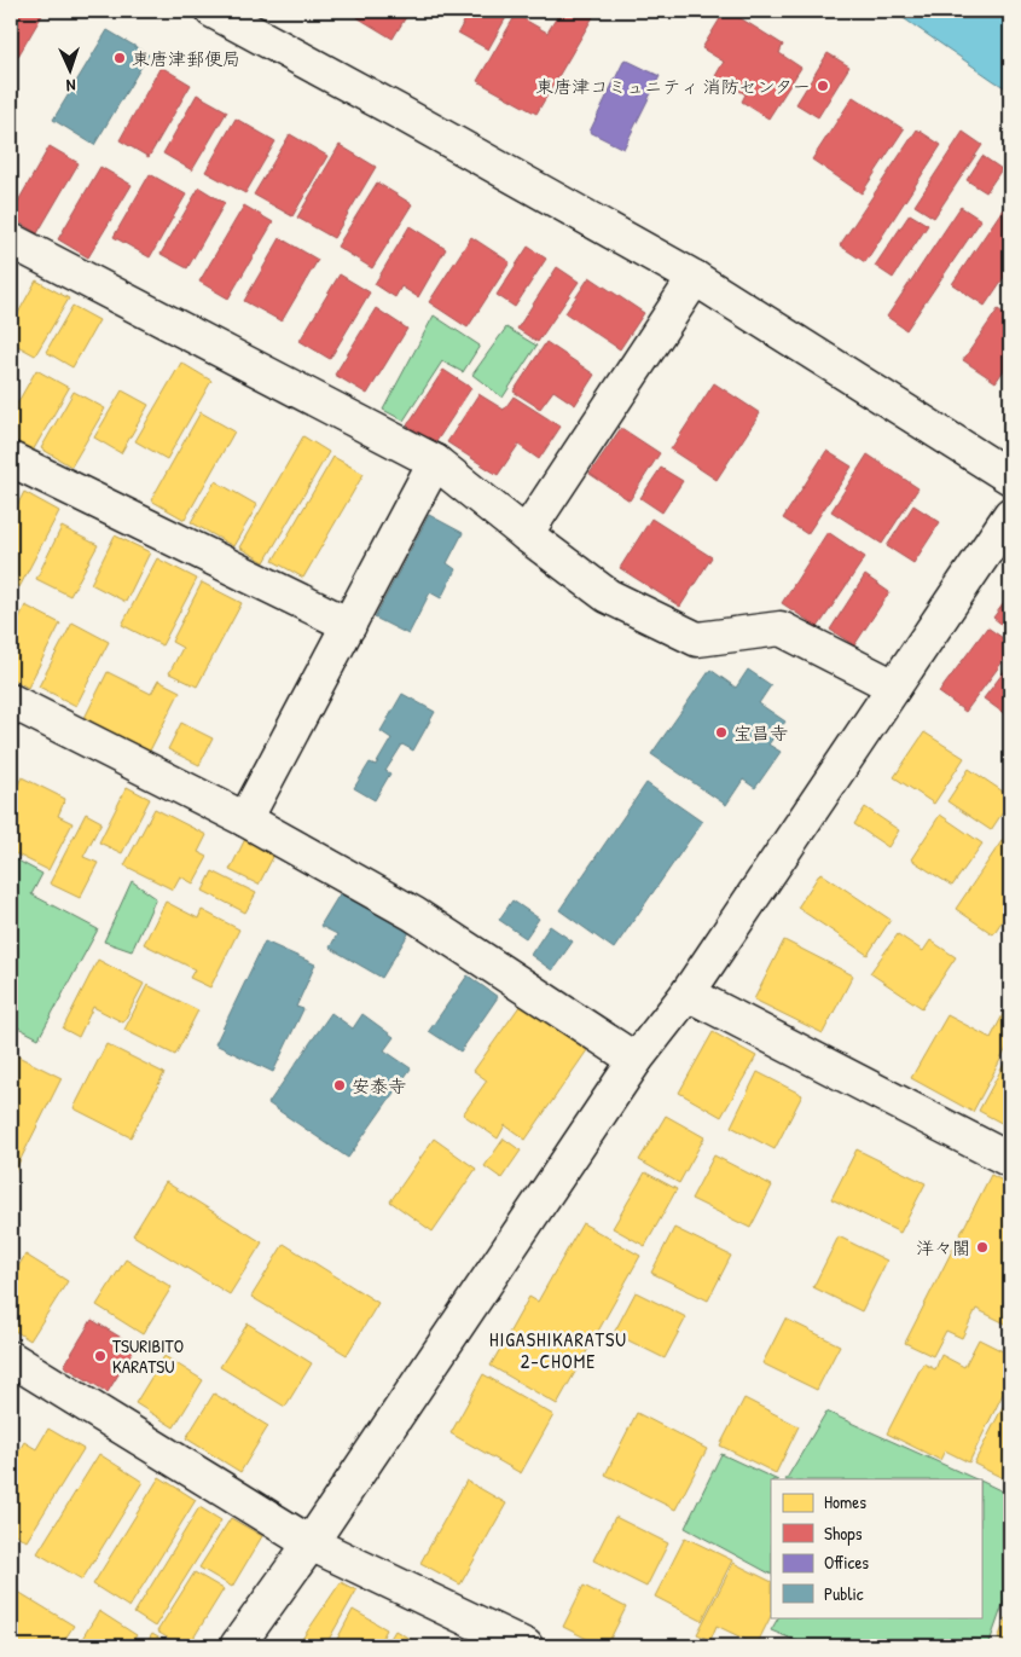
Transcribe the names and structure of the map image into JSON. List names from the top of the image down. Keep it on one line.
{"districts":["HIGASHIKARATSU 2-CHOME"],"places":["東唐津郵便局","東唐津コミュニティ 消防センター","宝昌寺","安泰寺","洋々閣","TSURIBITO KARATSU"],"legend":["Homes","Shops","Offices","Public"],"north":"bottom"}
